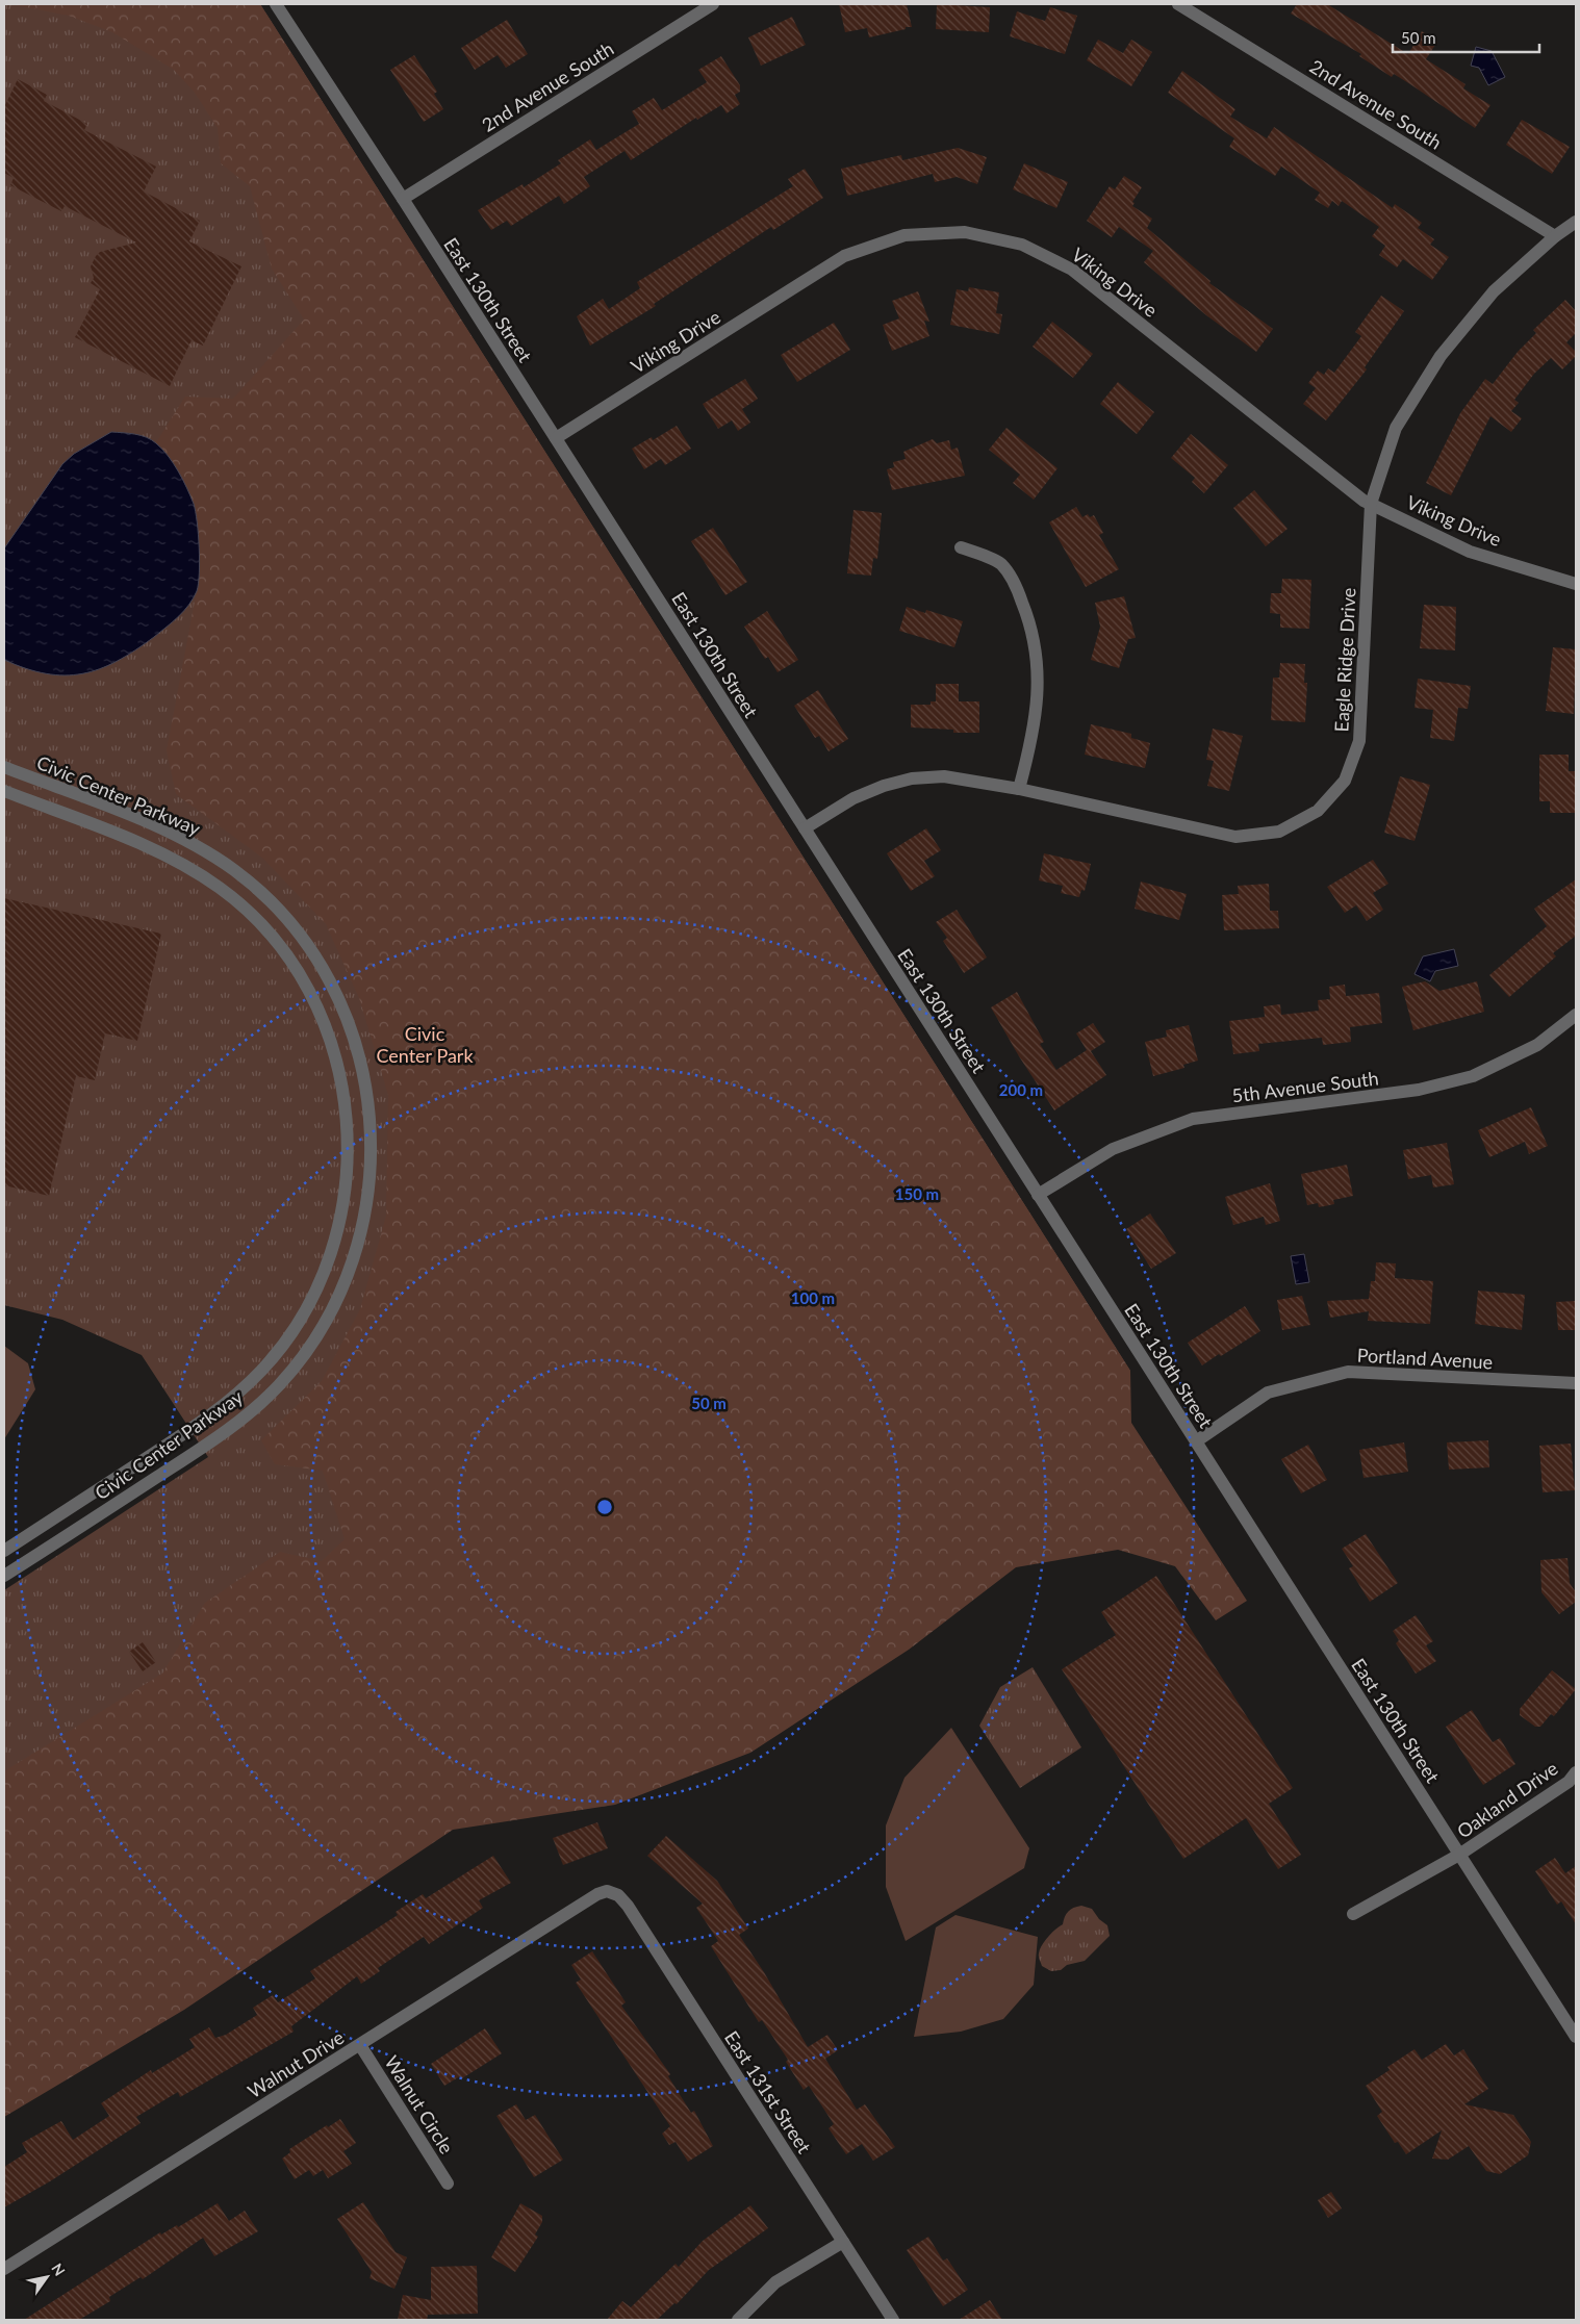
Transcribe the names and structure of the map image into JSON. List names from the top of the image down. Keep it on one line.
{"streets":{"street":["2nd Avenue South","Viking Drive","East 130th Street","Eagle Ridge Drive","Civic Center Parkway","5th Avenue South","Portland Avenue","Oakland Drive","Walnut Drive","East 131st Street","Walnut Circle"]},"crossings":[["2nd Avenue South","East 130th Street"],["2nd Avenue South","Eagle Ridge Drive"],["Viking Drive","East 130th Street"],["Viking Drive","Eagle Ridge Drive"],["East 130th Street","Eagle Ridge Drive"],["East 130th Street","5th Avenue South"],["East 130th Street","Portland Avenue"],["East 130th Street","Oakland Drive"],["Walnut Drive","East 131st Street"],["Walnut Drive","Walnut Circle"]],"parks":["Civic Center Park"],"scale_bar":"50 m","north":"top right","rings":["200 m","150 m","100 m","50 m"]}
